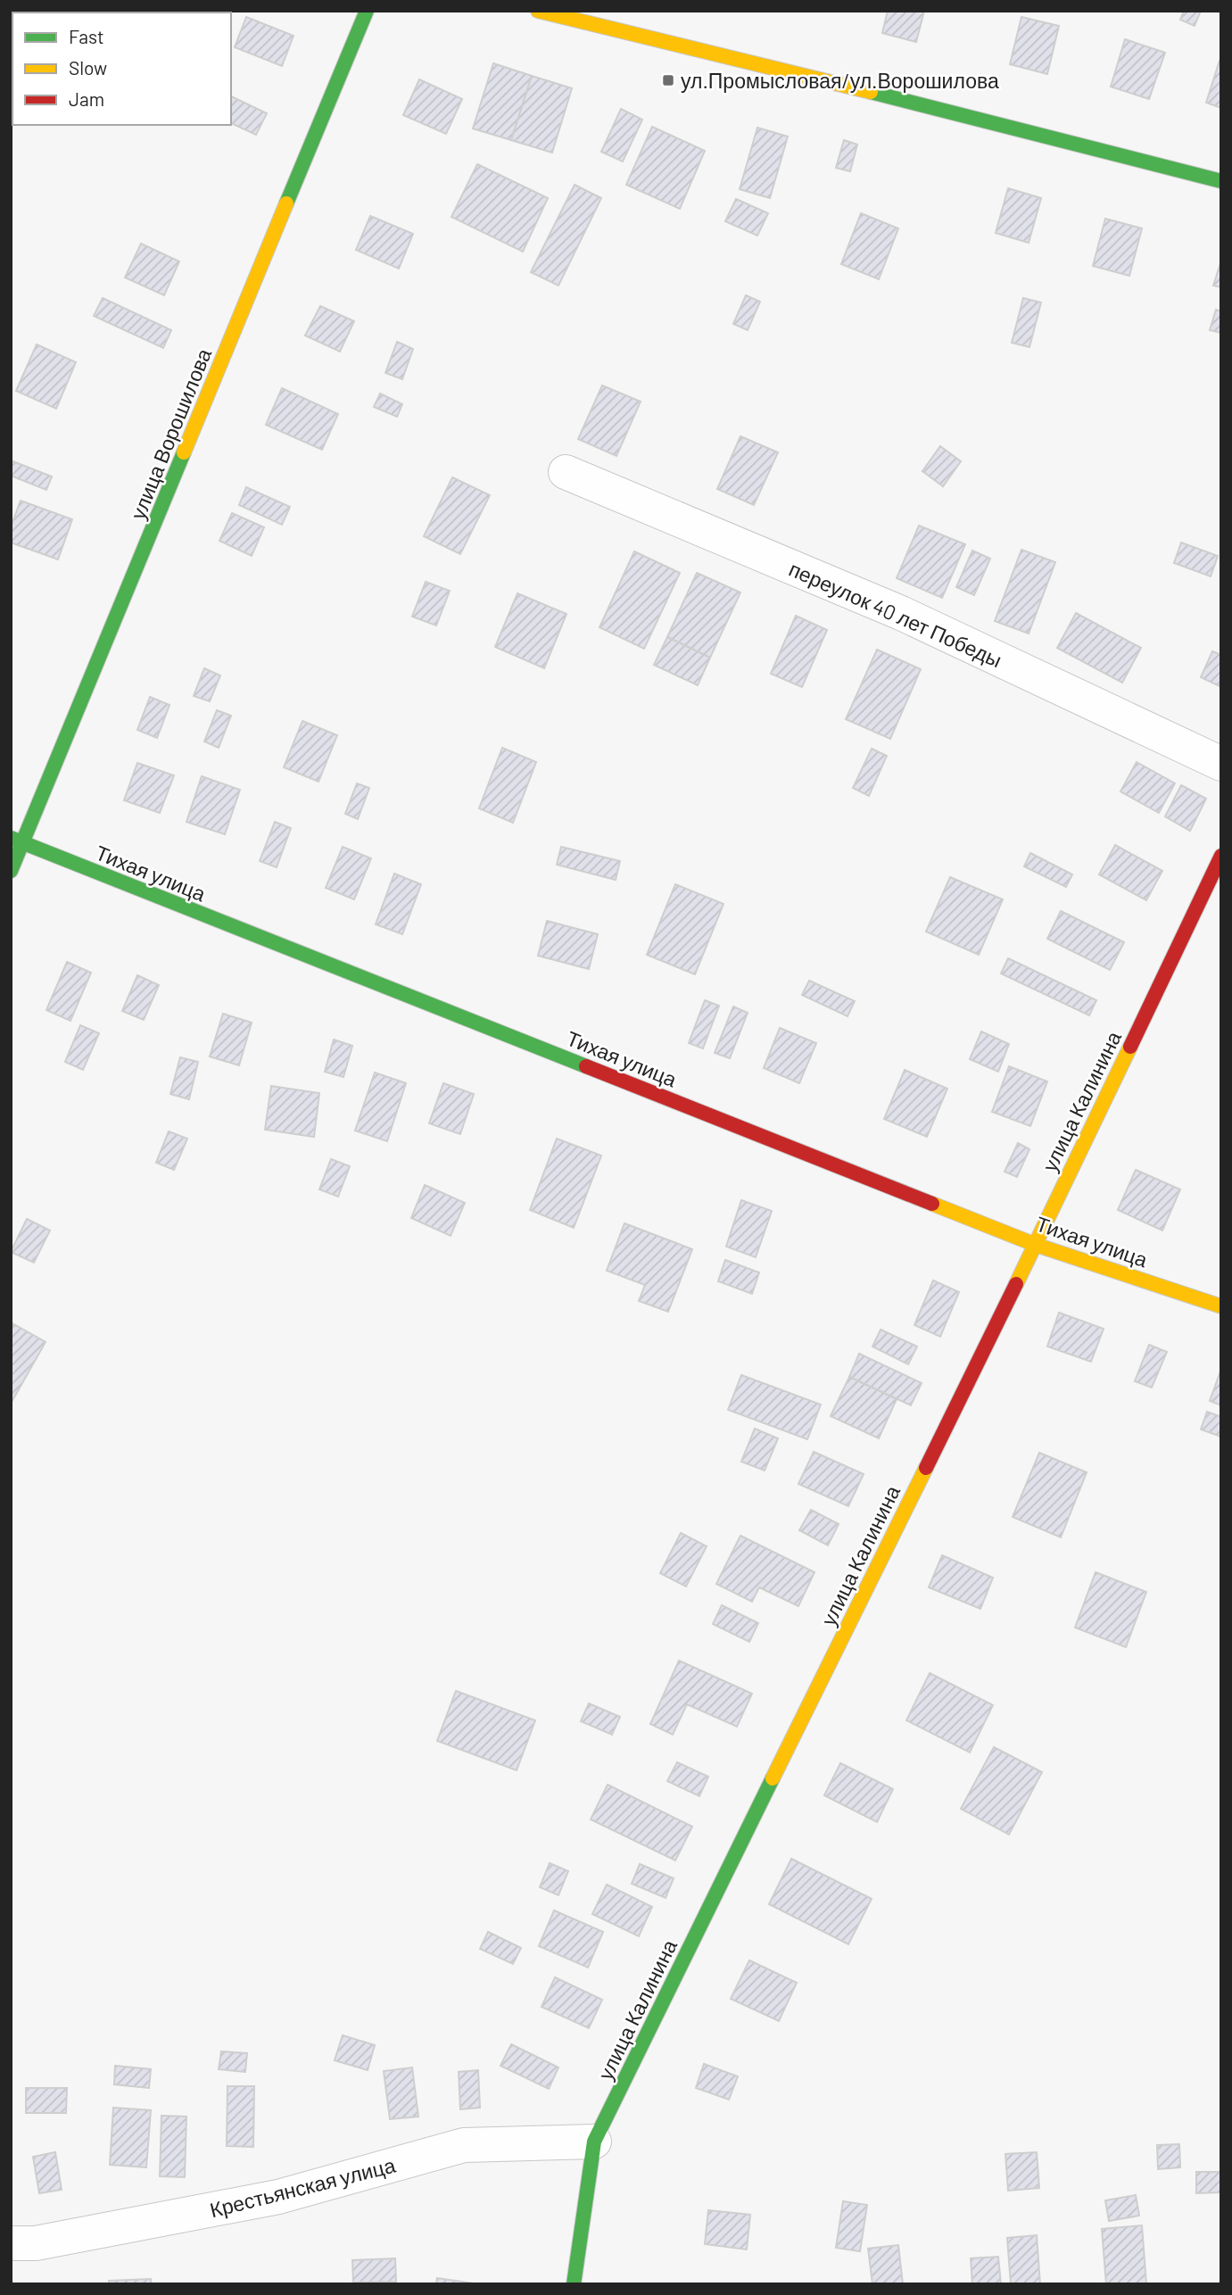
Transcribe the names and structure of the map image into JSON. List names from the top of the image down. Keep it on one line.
{"streets":{"street":["улица Ворошилова","переулок 40 лет Победы","Тихая улица","улица Калинина","Крестьянская улица"]},"crossings":[["улица Ворошилова","Тихая улица"],["Тихая улица","улица Калинина"],["улица Калинина","Крестьянская улица"]],"places":{"transit":["ул.Промысловая/ул.Ворошилова"]},"legend":["Fast","Slow","Jam"]}
